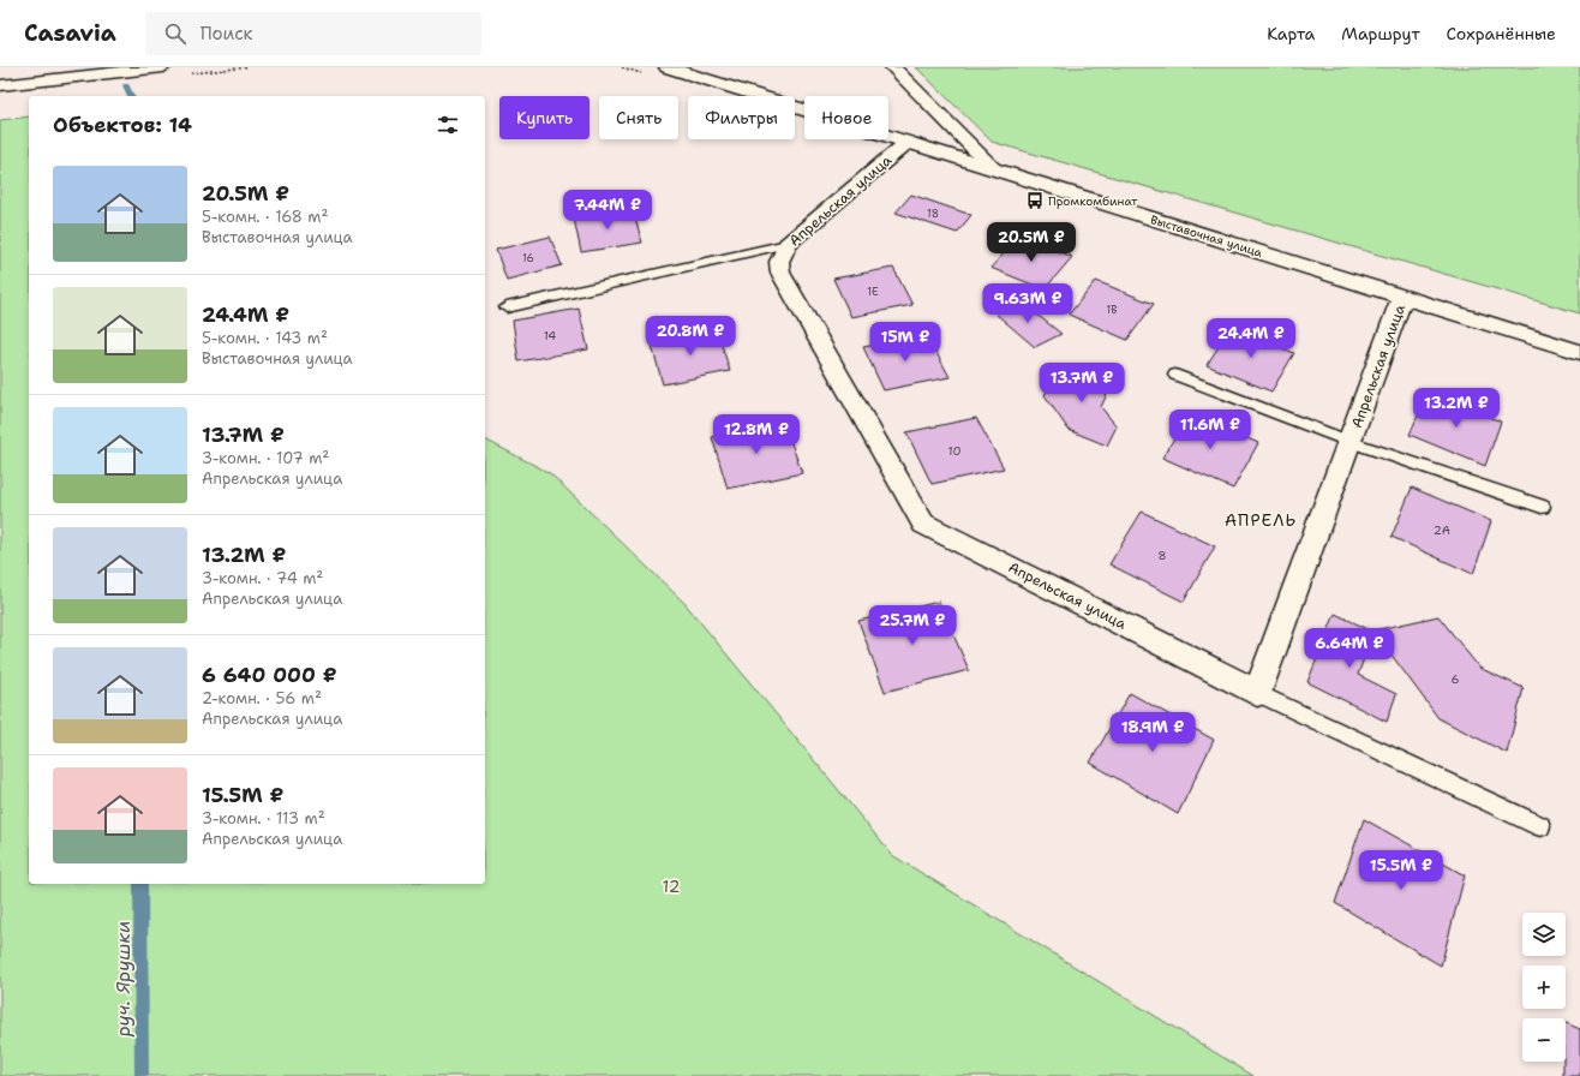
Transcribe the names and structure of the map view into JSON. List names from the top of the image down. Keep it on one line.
{"streets":{"street":["Апрельская улица","Выставочная улица"]},"crossings":[["Апрельская улица","Выставочная улица"]],"districts":["АПРЕЛЬ"],"water":["руч. Ярушки"],"parks":["12"],"places":{"bus stop":["Промкомбинат"]},"house_numbers":["18","16","1Е","1В","14","10","2А","8","6"],"page":{"header":"Casavia","search":"Поиск","nav":["Карта","Маршрут","Сохранённые"],"chip":["Купить","Снять","Фильтры","Новое"],"heading":"Объектов: 14","list":[{"name":"20.5M ₽","note":"5-комн. · 168 m² · Выставочная улица"},{"name":"24.4M ₽","note":"5-комн. · 143 m² · Выставочная улица"},{"name":"13.7M ₽","note":"3-комн. · 107 m² · Апрельская улица"},{"name":"13.2M ₽","note":"3-комн. · 74 m² · Апрельская улица"},{"name":"6 640 000 ₽","note":"2-комн. · 56 m² · Апрельская улица"},{"name":"15.5M ₽","note":"3-комн. · 113 m² · Апрельская улица"}],"price":["7.44M ₽","20.5M ₽","9.63M ₽","20.8M ₽","24.4M ₽","15M ₽","13.7M ₽","13.2M ₽","11.6M ₽","12.8M ₽","25.7M ₽","6.64M ₽","18.9M ₽","15.5M ₽"],"map_buttons":["+","−"]}}
